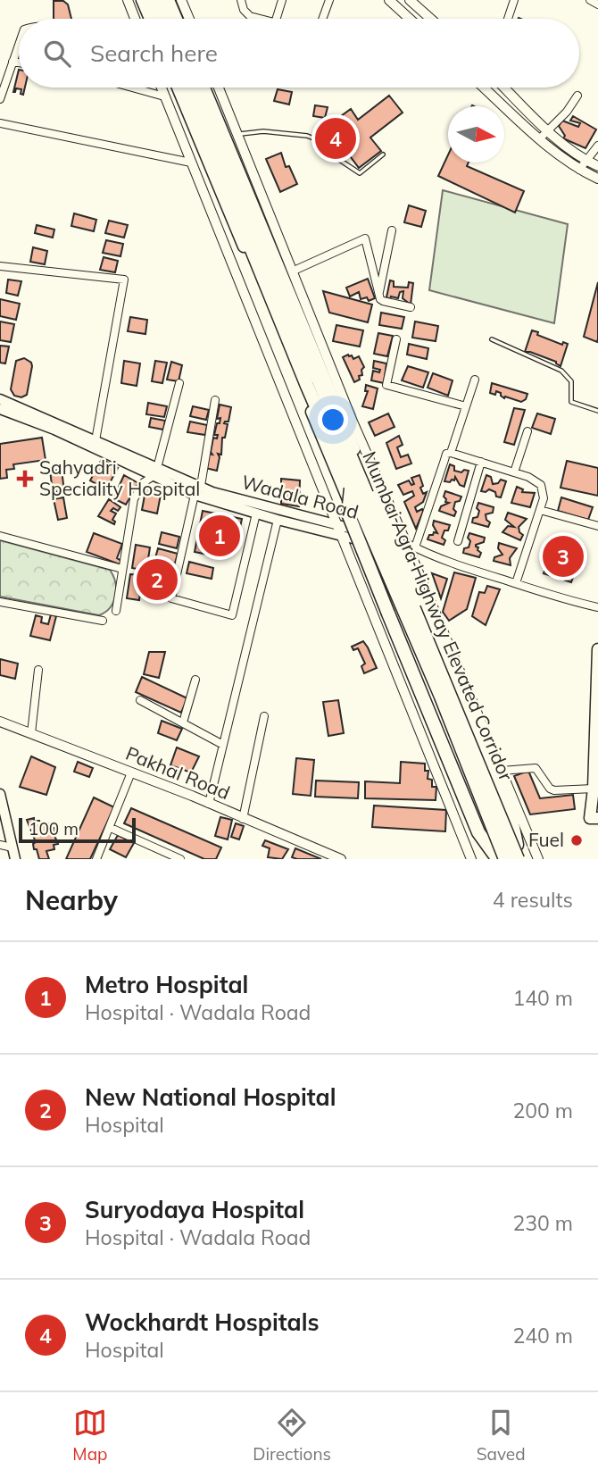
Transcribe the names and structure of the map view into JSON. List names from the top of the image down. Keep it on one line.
{"streets":{"highway":["Mumbai Agra Highway Elevated Corridor"],"main road":["Wadala Road"],"street":["Pakhal Road"]},"places":{"health":["Sahyadri Speciality Hospital"],"other":["Fuel"]},"scale_bar":"100 m","north":"right","page":{"search":"Search here","pins":["4","1","3","2"],"scale":"100 m","heading":["Nearby","4 results"],"list":[{"mark":"1","name":"Metro Hospital","note":"Hospital · Wadala Road","value":"140 m"},{"mark":"2","name":"New National Hospital","note":"Hospital","value":"200 m"},{"mark":"3","name":"Suryodaya Hospital","note":"Hospital · Wadala Road","value":"230 m"},{"mark":"4","name":"Wockhardt Hospitals","note":"Hospital","value":"240 m"}],"nav":["Map","Directions","Saved"]}}
